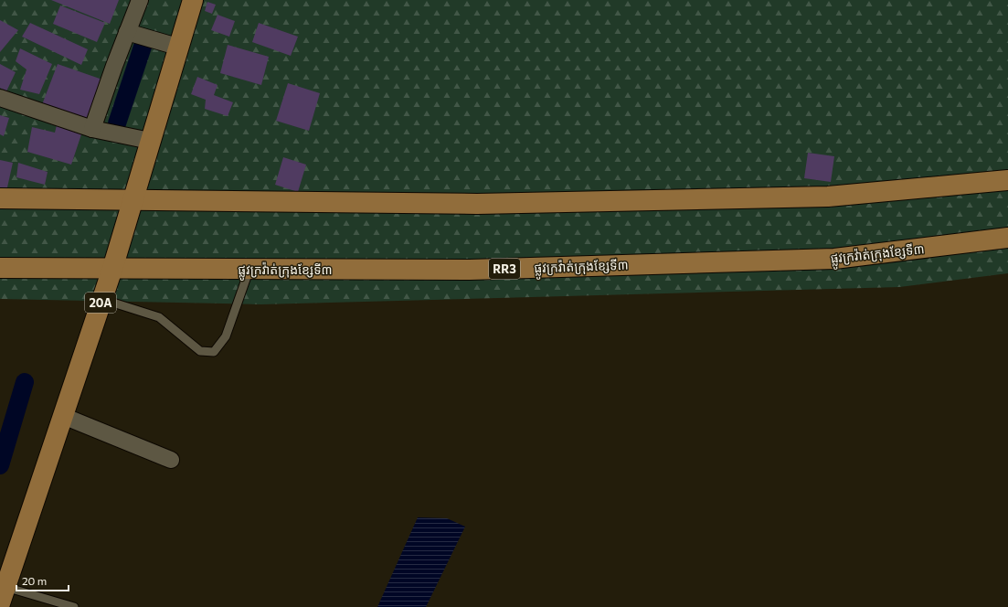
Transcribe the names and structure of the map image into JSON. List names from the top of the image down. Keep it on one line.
{"streets":{"main road":["ផ្លូវក្រវ៉ាត់ក្រុងខ្សែទី៣","RR3","20A"]},"crossings":[["ផ្លូវក្រវ៉ាត់ក្រុងខ្សែទី៣","20A"]],"scale_bar":"20 m"}
